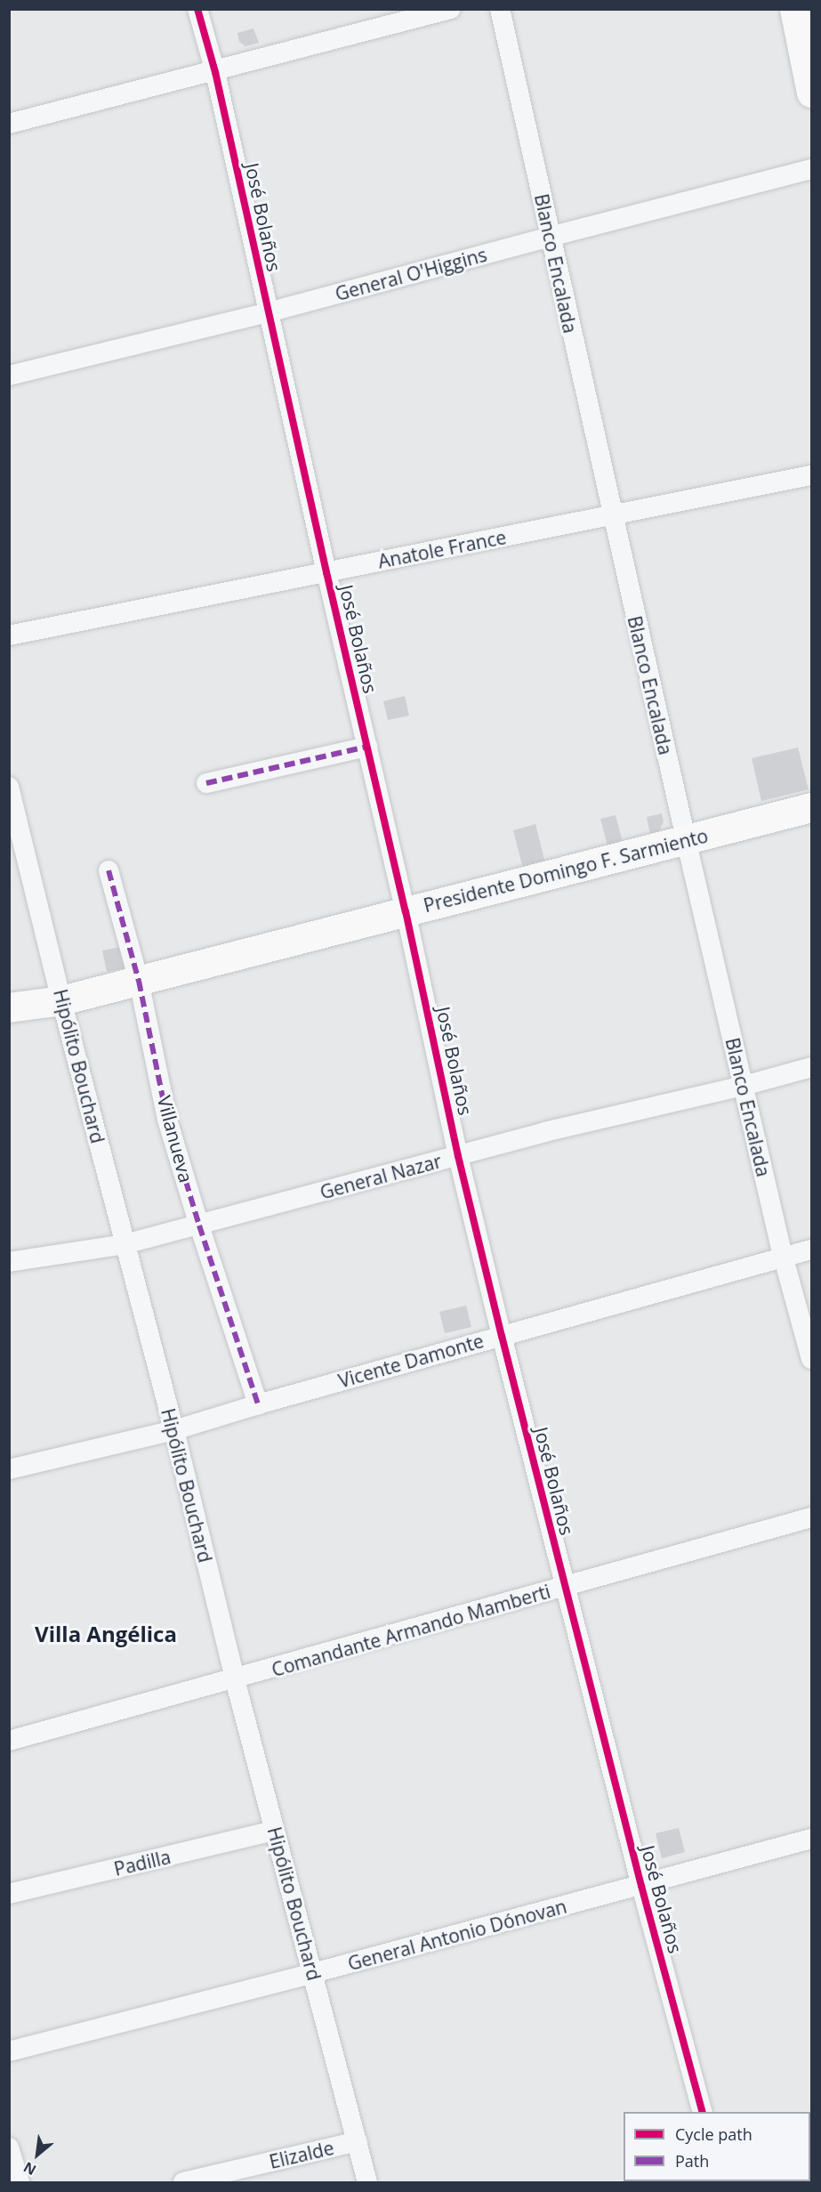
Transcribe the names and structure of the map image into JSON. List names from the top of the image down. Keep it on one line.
{"streets":{"street":["José Bolaños","Blanco Encalada","General O'Higgins","Anatole France","Presidente Domingo F. Sarmiento","Hipólito Bouchard","Villanueva","General Nazar","Vicente Damonte","Comandante Armando Mamberti","Padilla","General Antonio Dónovan","Elizalde"]},"crossings":[["José Bolaños","General O'Higgins"],["José Bolaños","Anatole France"],["José Bolaños","Presidente Domingo F. Sarmiento"],["José Bolaños","General Nazar"],["José Bolaños","Vicente Damonte"],["José Bolaños","Comandante Armando Mamberti"],["José Bolaños","General Antonio Dónovan"],["Blanco Encalada","General O'Higgins"],["Blanco Encalada","Anatole France"],["Blanco Encalada","Presidente Domingo F. Sarmiento"],["Blanco Encalada","General Nazar"],["Blanco Encalada","Vicente Damonte"],["Presidente Domingo F. Sarmiento","Hipólito Bouchard"],["Presidente Domingo F. Sarmiento","Villanueva"],["Hipólito Bouchard","General Nazar"],["Hipólito Bouchard","Vicente Damonte"],["Hipólito Bouchard","Comandante Armando Mamberti"],["Hipólito Bouchard","Padilla"],["Hipólito Bouchard","General Antonio Dónovan"],["Hipólito Bouchard","Elizalde"],["Villanueva","General Nazar"],["Villanueva","Vicente Damonte"]],"districts":["Villa Angélica"],"legend":["Cycle path","Path"],"north":"bottom left"}
